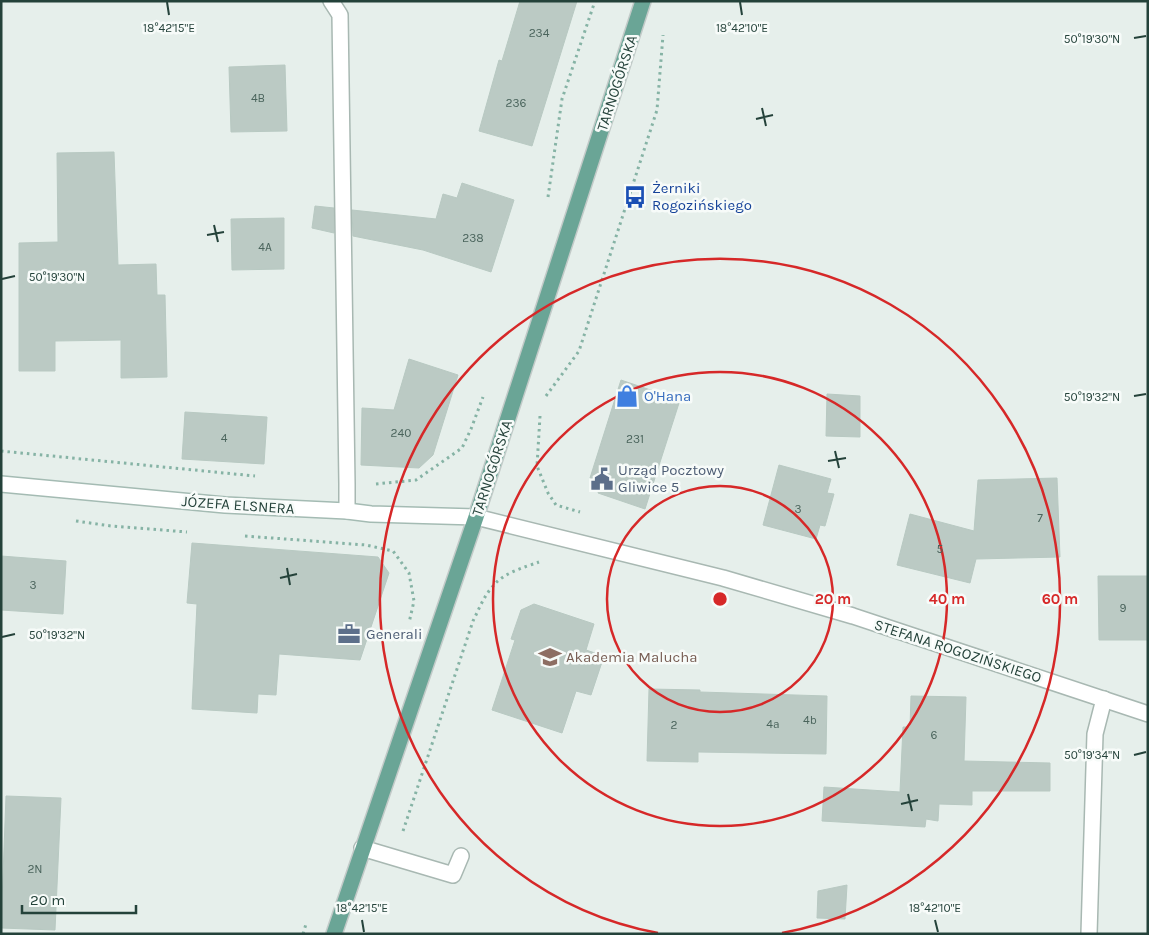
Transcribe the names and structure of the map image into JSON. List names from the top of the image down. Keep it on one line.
{"streets":{"main road":["TARNOGÓRSKA"],"street":["JÓZEFA ELSNERA","STEFANA ROGOZIŃSKIEGO"]},"crossings":[["TARNOGÓRSKA","JÓZEFA ELSNERA"],["TARNOGÓRSKA","STEFANA ROGOZIŃSKIEGO"],["JÓZEFA ELSNERA","STEFANA ROGOZIŃSKIEGO"]],"places":{"bus stop":["Żerniki Rogozińskiego"],"shop":["O'Hana"],"public building":["Urząd Pocztowy Gliwice 5"],"office":["Generali"],"school or university":["Akademia Malucha"]},"house_numbers":["234","4B","236","238","4A","240","4","231","3","7","5","3","9","4b","4a","2","6","2N"],"scale_bar":"20 m","coordinates":["18°42'15\"E","18°42'10\"E","50°19'30\"N","50°19'32\"N","50°19'34\"N"],"rings":["20 m","40 m","60 m"]}
